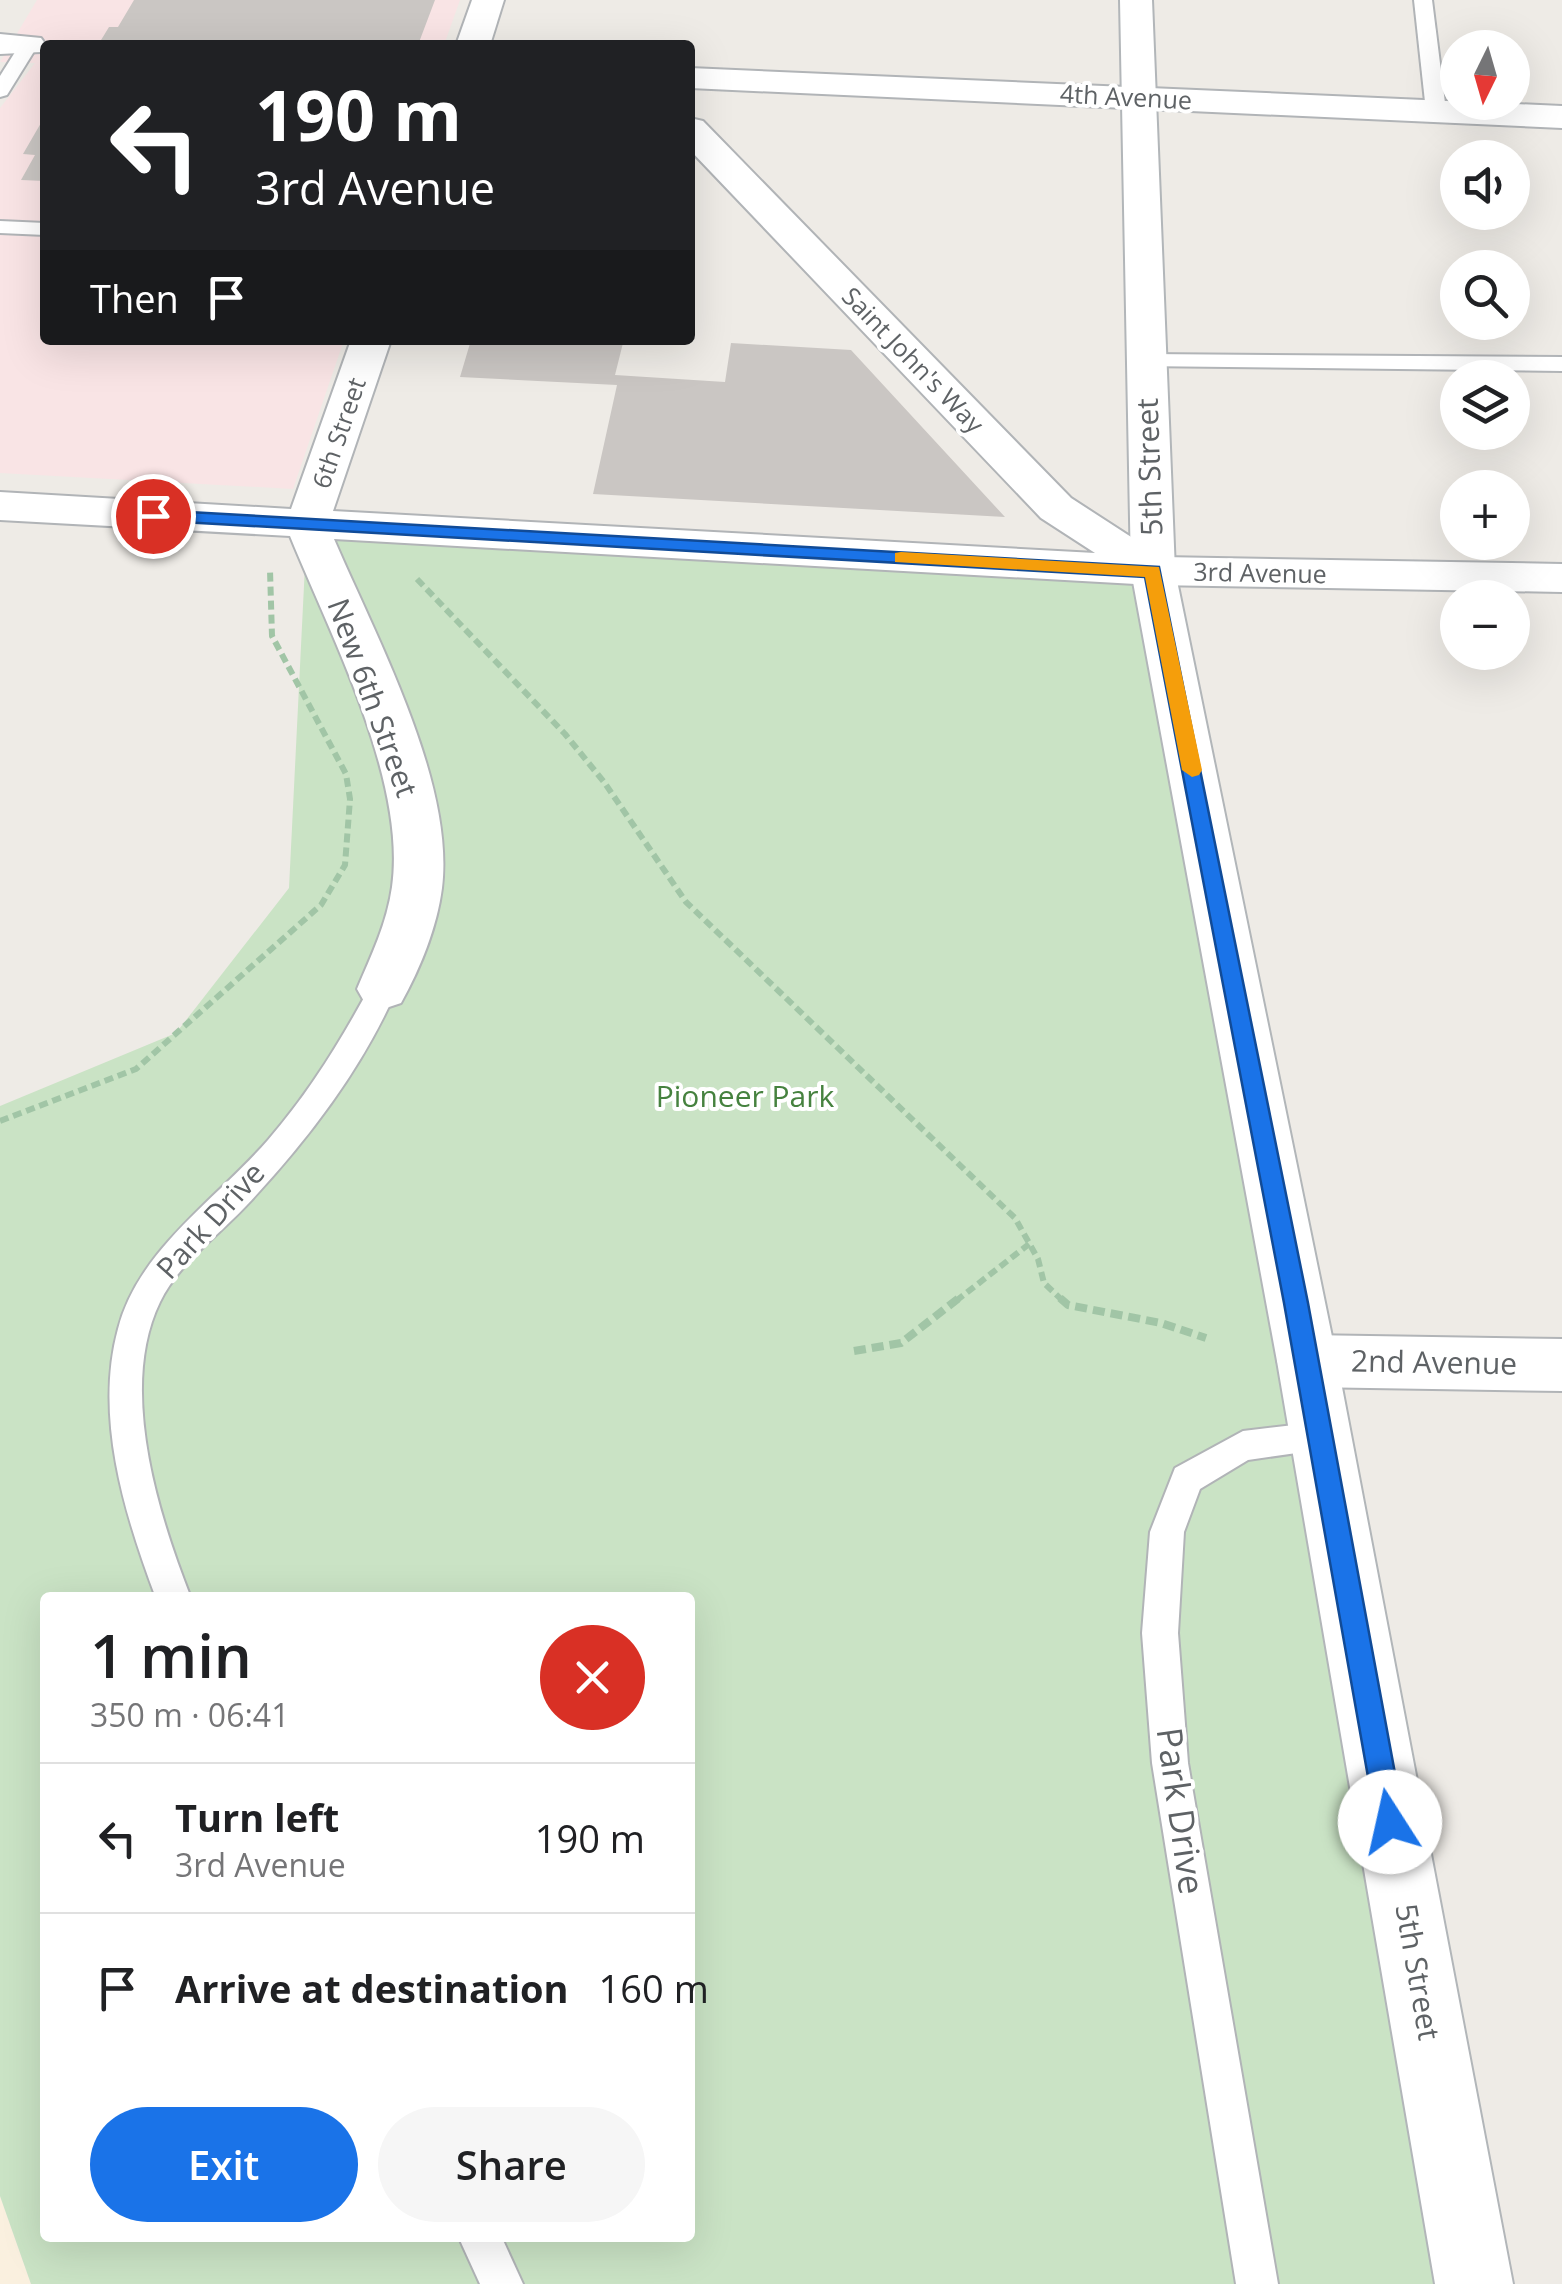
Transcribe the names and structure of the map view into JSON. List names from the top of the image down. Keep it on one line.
{"streets":{"street":["4th Avenue","Saint John's Way","6th Street","5th Street","3rd Avenue","New 6th Street","2nd Avenue"],"lane":["Park Drive"]},"crossings":[["4th Avenue","5th Street"],["Saint John's Way","5th Street"],["Saint John's Way","3rd Avenue"],["6th Street","3rd Avenue"],["6th Street","New 6th Street"],["5th Street","3rd Avenue"],["5th Street","Park Drive"],["5th Street","2nd Avenue"],["3rd Avenue","New 6th Street"],["New 6th Street","Park Drive"]],"parks":["Pioneer Park"],"north":"bottom","page":{"map_buttons":["+","−"],"turn":["190 m","3rd Avenue"],"then":"Then","heading":["1 min","350 m · 06:41"],"list":[{"name":"Turn left","note":"3rd Avenue","value":"190 m"},{"name":"Arrive at destination","value":"160 m"}],"buttons":["Exit","Share"]}}
